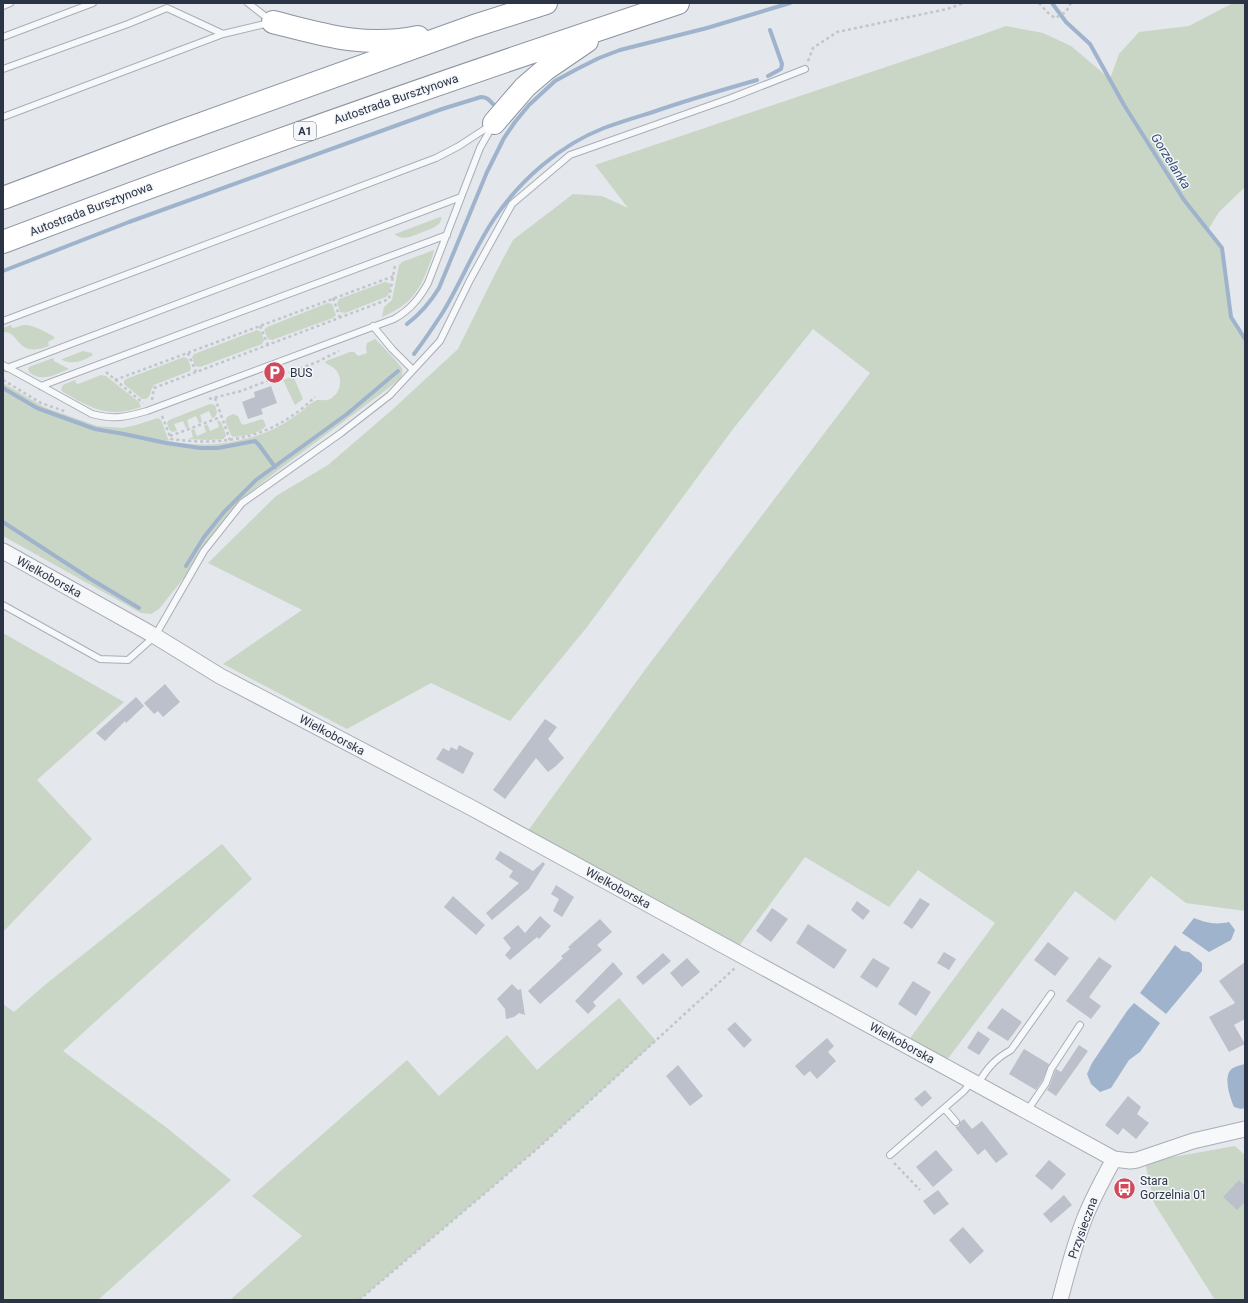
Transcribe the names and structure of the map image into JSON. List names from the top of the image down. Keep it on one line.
{"streets":{"highway":["Autostrada Bursztynowa","A1"],"street":["Wielkoborska","Przysieczna"]},"crossings":[["Wielkoborska","Przysieczna"]],"water":["Gorzelanka"],"places":{"parking":["BUS"],"bus stop":["Stara Gorzelnia 01"]}}
